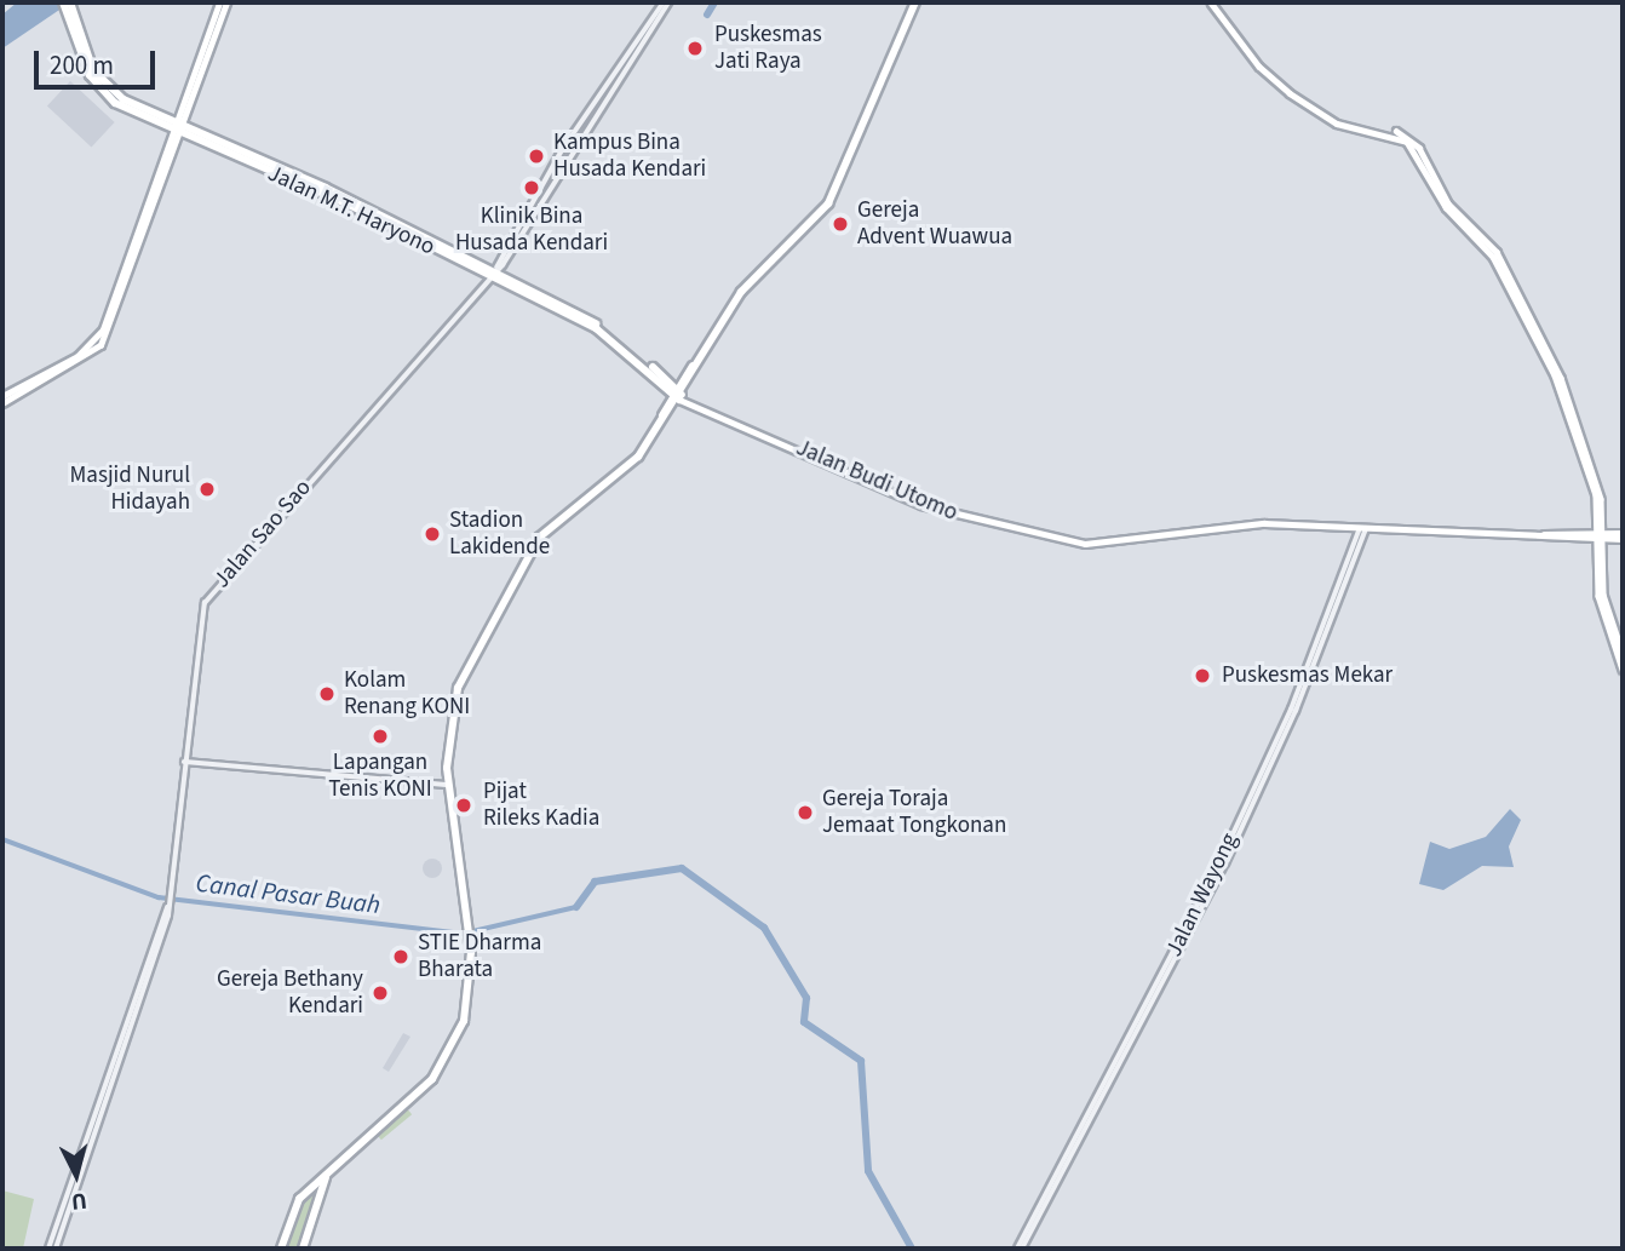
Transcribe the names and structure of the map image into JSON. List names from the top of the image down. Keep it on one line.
{"streets":{"highway":["Jalan M.T. Haryono"],"main road":["Jalan Budi Utomo"],"street":["Jalan Sao Sao","Jalan Wayong"]},"crossings":[["Jalan M.T. Haryono","Jalan Budi Utomo"],["Jalan M.T. Haryono","Jalan Sao Sao"],["Jalan Budi Utomo","Jalan Wayong"]],"water":["Canal Pasar Buah"],"places":["Puskesmas Jati Raya","Kampus Bina Husada Kendari","Klinik Bina Husada Kendari","Gereja Advent Wuawua","Masjid Nurul Hidayah","Stadion Lakidende","Puskesmas Mekar","Kolam Renang KONI","Lapangan Tenis KONI","Pijat Rileks Kadia","Gereja Toraja Jemaat Tongkonan","STIE Dharma Bharata","Gereja Bethany Kendari"],"scale_bar":"200 m","north":"bottom"}
